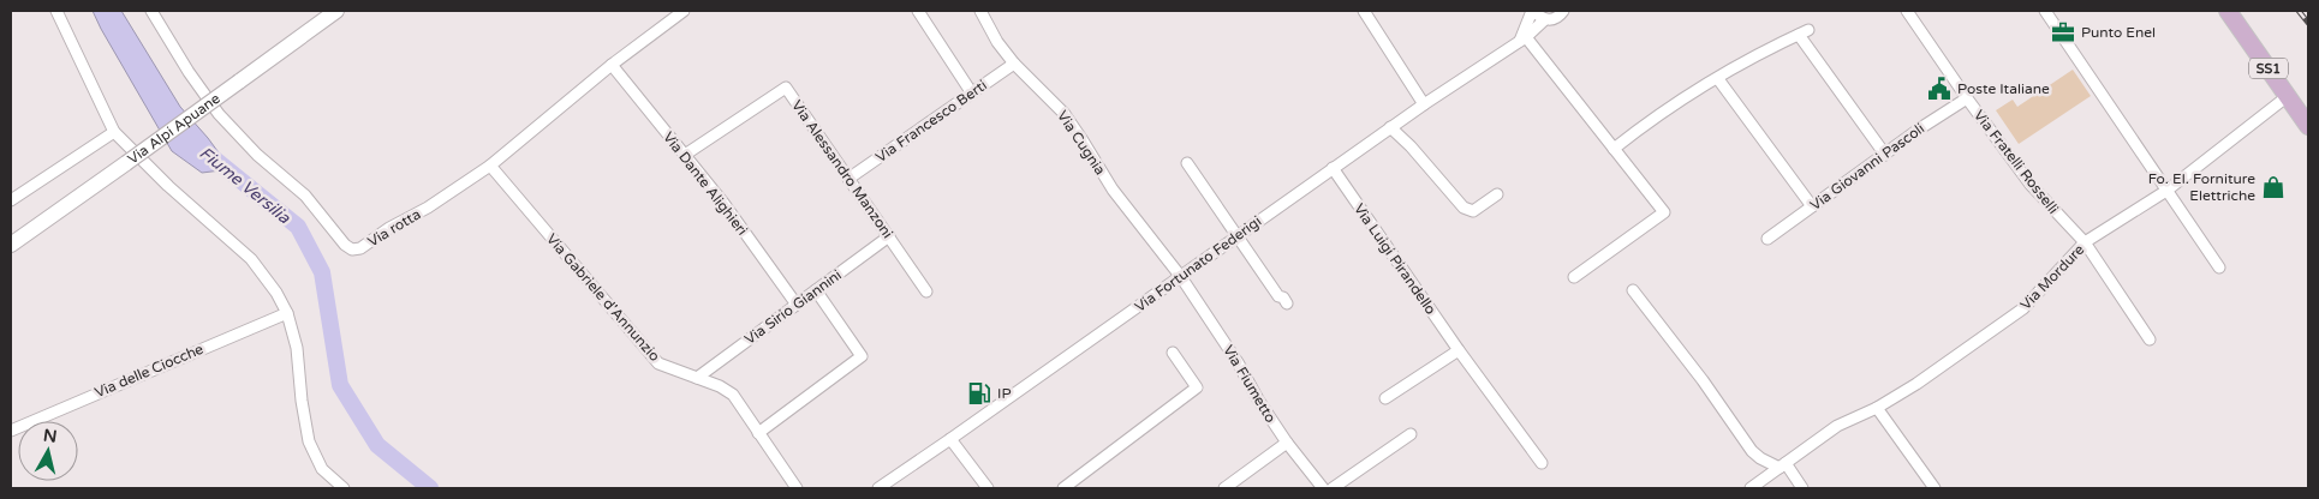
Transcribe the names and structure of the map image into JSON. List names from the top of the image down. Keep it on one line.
{"streets":{"main road":["SS1","Via Alpi Apuane"],"street":["Via Francesco Berti","Via Cugnia","Via Fratelli Rosselli","Via Giovanni Pascoli","Via Alessandro Manzoni","Via Dante Alighieri","Via rotta","Via Luigi Pirandello","Via Fortunato Federigi","Via Mordure","Via Gabriele d'Annunzio","Via Sirio Giannini","Via delle Ciocche","Via Fiumetto"]},"crossings":[["SS1","Via Mordure"],["Via Francesco Berti","Via Cugnia"],["Via Francesco Berti","Via Alessandro Manzoni"],["Via Cugnia","Via Fortunato Federigi"],["Via Cugnia","Via Fiumetto"],["Via Fratelli Rosselli","Via Giovanni Pascoli"],["Via Fratelli Rosselli","Via Mordure"],["Via Alessandro Manzoni","Via Dante Alighieri"],["Via Alessandro Manzoni","Via Sirio Giannini"],["Via Dante Alighieri","Via rotta"],["Via Dante Alighieri","Via Sirio Giannini"],["Via rotta","Via Gabriele d'Annunzio"],["Via Luigi Pirandello","Via Fortunato Federigi"],["Via Fortunato Federigi","Via Fiumetto"],["Via Gabriele d'Annunzio","Via Sirio Giannini"]],"water":["Fiume Versilia"],"places":{"office":["Punto Enel"],"public building":["Poste Italiane"],"shop":["Fo. El. Forniture Elettriche"],"fuel station":["IP"]},"north":"top"}
